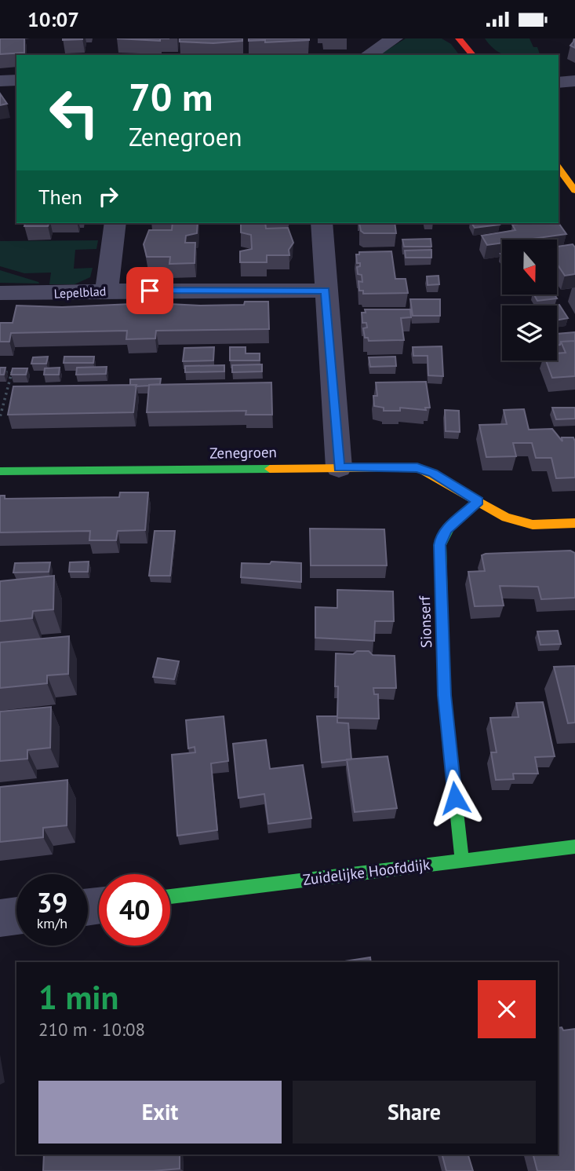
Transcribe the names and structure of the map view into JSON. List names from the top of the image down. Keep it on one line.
{"streets":{"street":["Lepelblad","Zenegroen","Sionserf","Zuidelijke Hoofddijk"]},"crossings":[["Zenegroen","Sionserf"],["Sionserf","Zuidelijke Hoofddijk"]],"north":"bottom","page":{"status":"10:07","turn":["70 m","Zenegroen"],"then":"Then","speed":"39 km/h","limit":"40","heading":["1 min","210 m · 10:08"],"buttons":["Exit","Share"]}}
